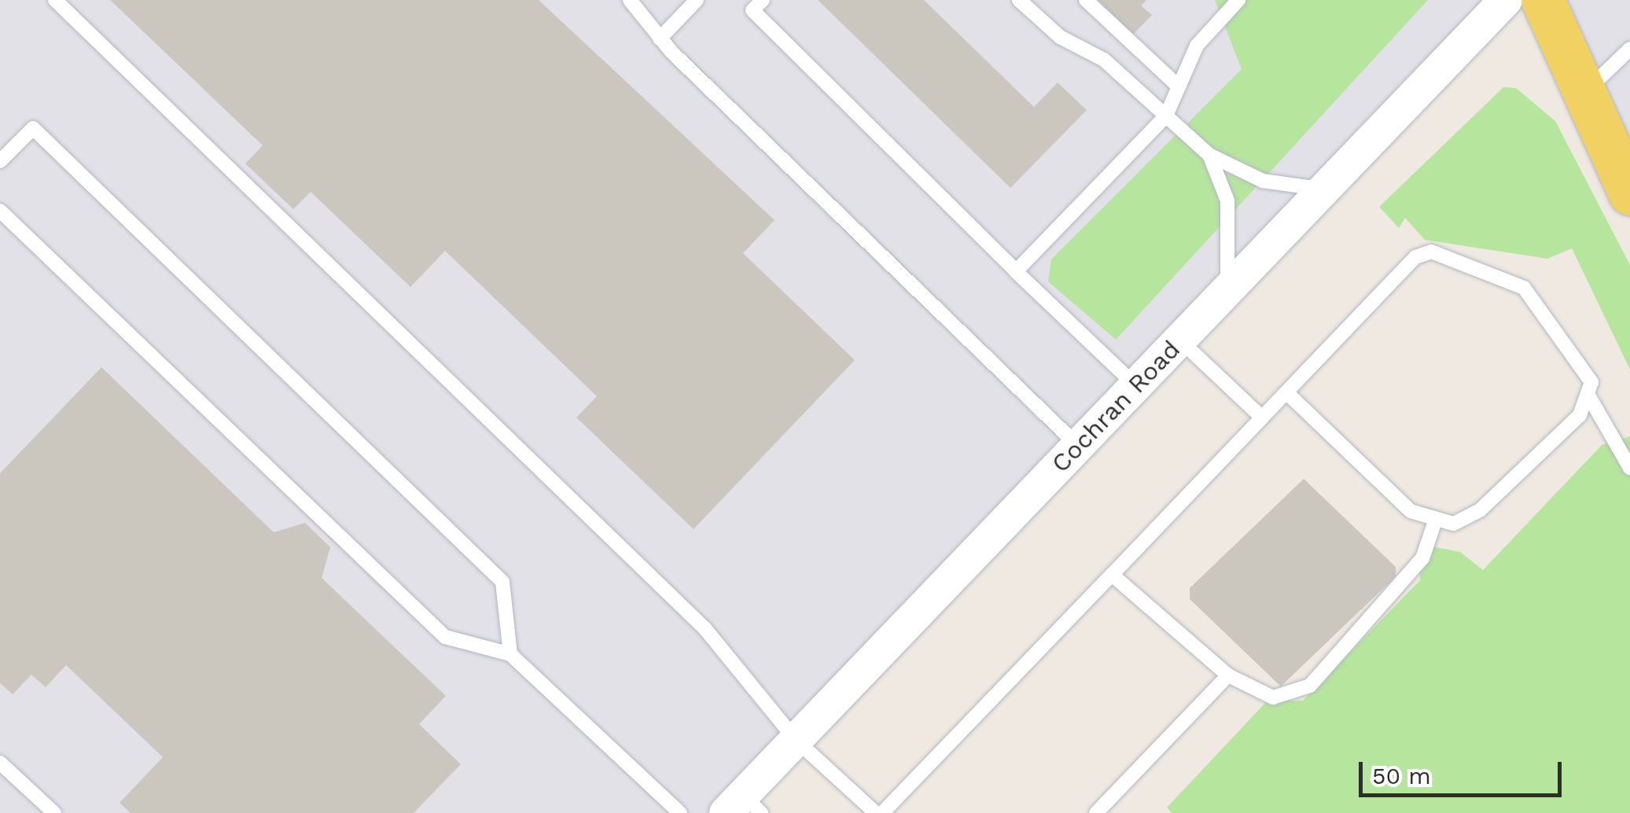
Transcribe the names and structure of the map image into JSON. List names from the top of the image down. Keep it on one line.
{"streets":{"street":["Cochran Road"]},"scale_bar":"50 m"}
